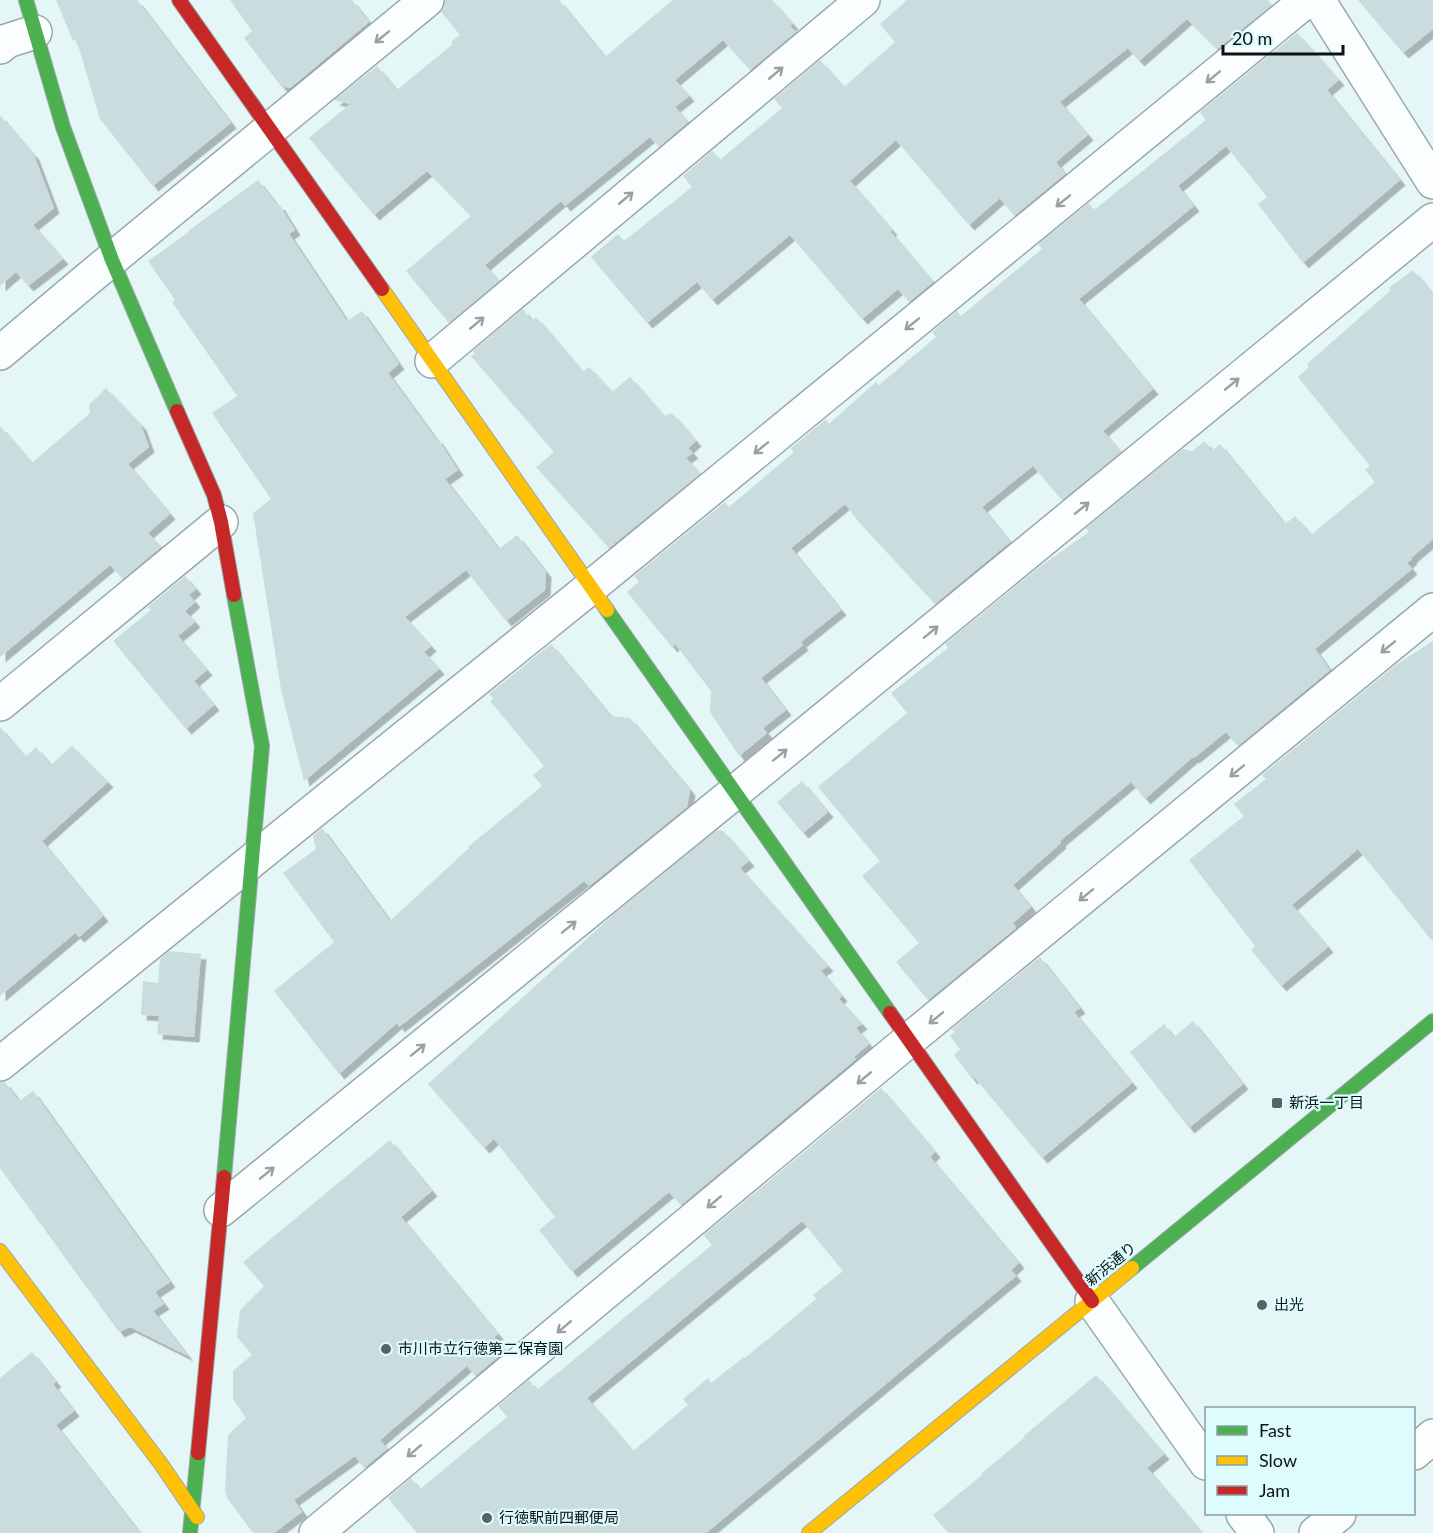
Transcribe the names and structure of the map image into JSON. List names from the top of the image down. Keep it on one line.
{"streets":{"street":["新浜通り"]},"places":{"transit":["新浜一丁目"],"other":["出光","市川市立行徳第二保育園","行徳駅前四郵便局"]},"legend":["Fast","Slow","Jam"],"scale_bar":"20 m"}
